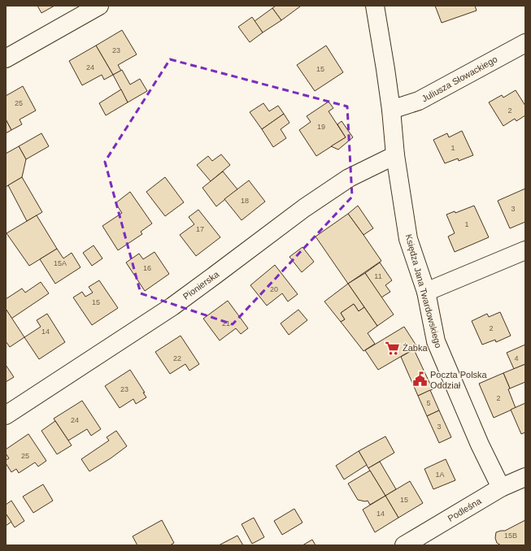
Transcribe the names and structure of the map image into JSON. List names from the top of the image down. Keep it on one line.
{"streets":{"street":["Juliusza Słowackiego","Pionierska","Księdza Jana Twardowskiego","Podleśna"]},"crossings":[["Juliusza Słowackiego","Księdza Jana Twardowskiego"],["Pionierska","Księdza Jana Twardowskiego"],["Księdza Jana Twardowskiego","Podleśna"]],"places":{"supermarket":["Żabka"],"public building":["Poczta Polska Oddział"]},"house_numbers":["23","24","15","25","2","19","1","18","3","1","17","15A","16","11","20","15","21","2","14","22","4","23","2","5","24","3","25","1A","15","14","15B"]}
